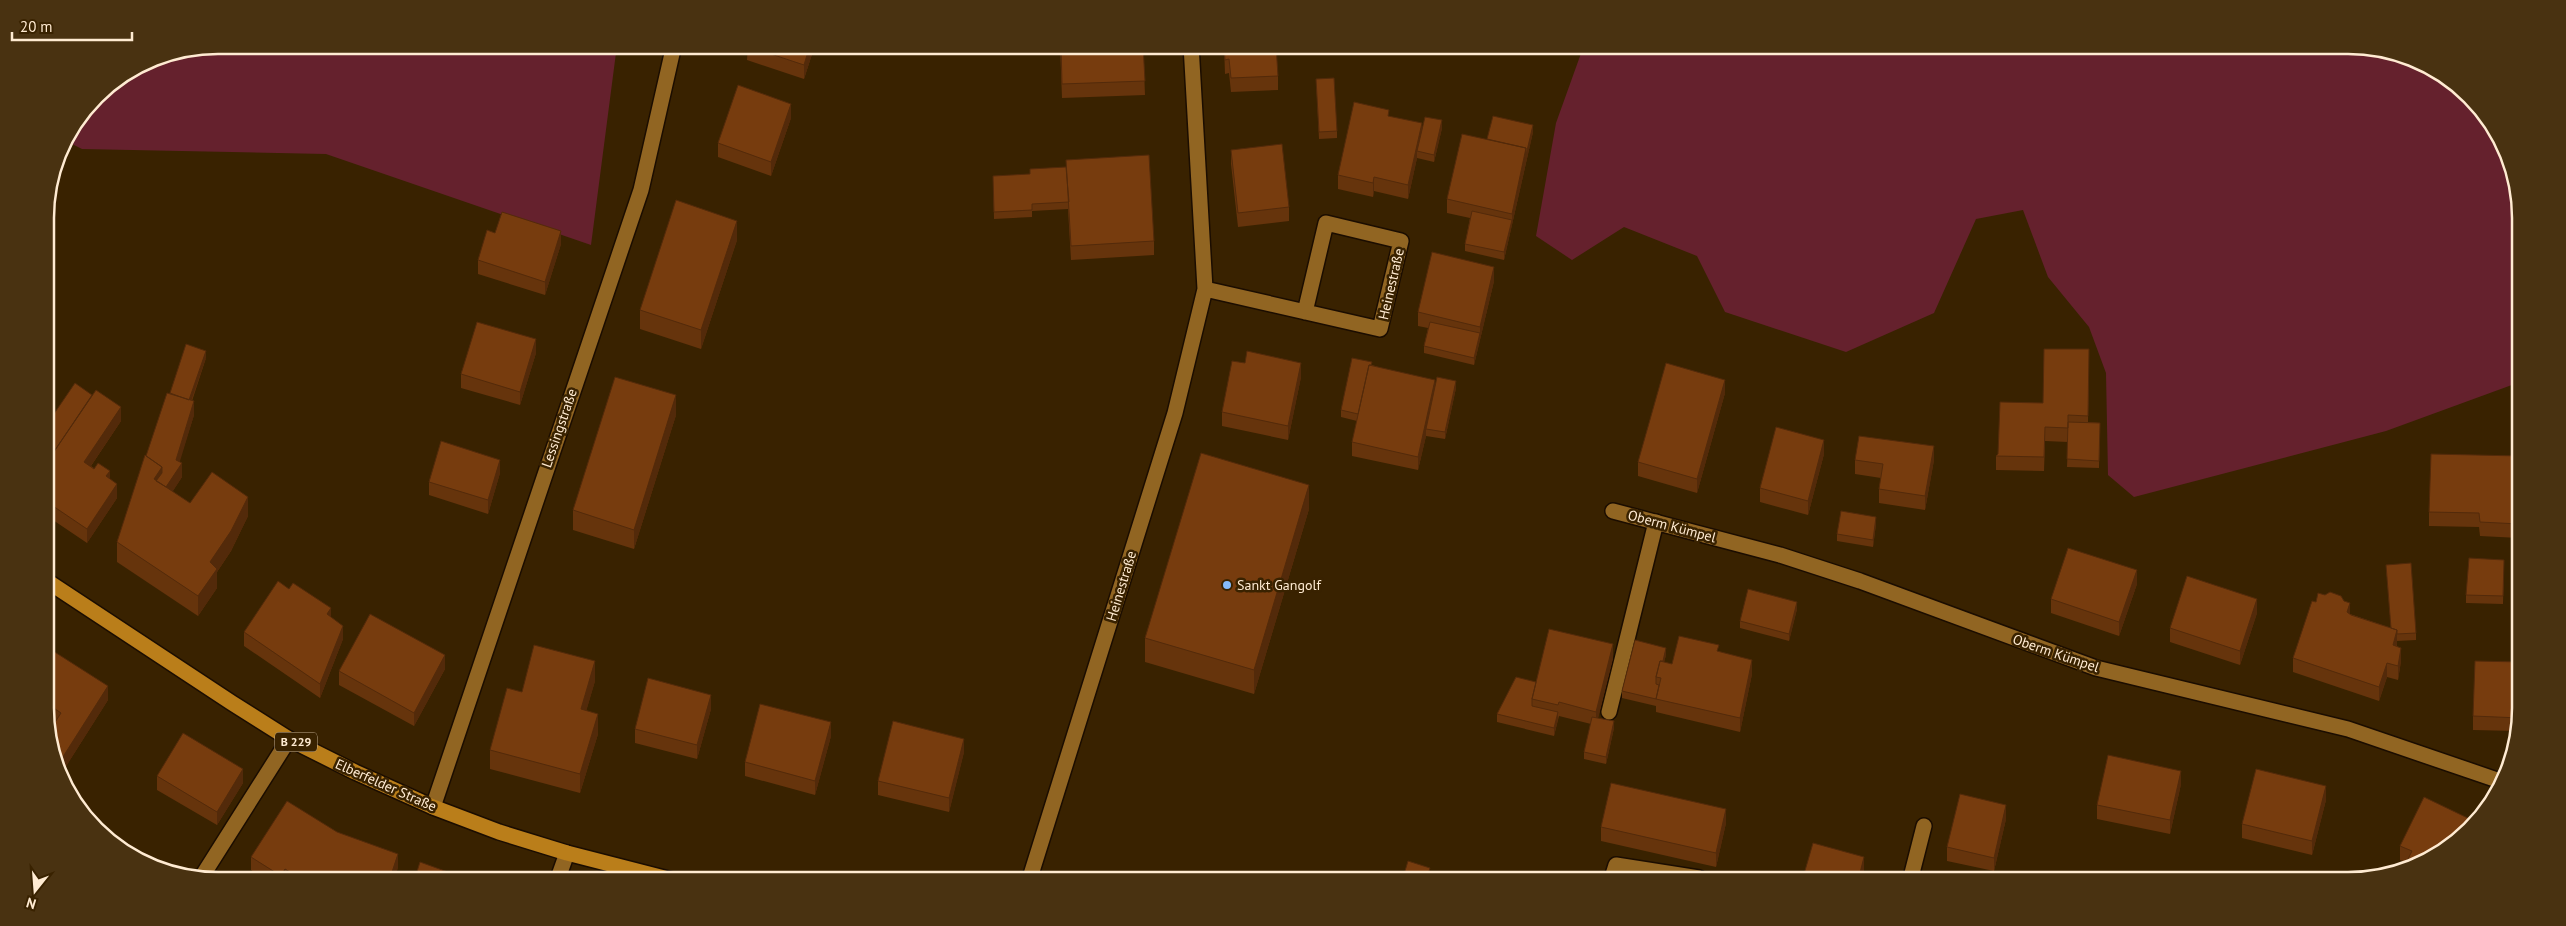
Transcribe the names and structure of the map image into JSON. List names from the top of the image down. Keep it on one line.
{"streets":{"main road":["B 229","Elberfelder Straße"],"street":["Heinestraße","Lessingstraße","Oberm Kümpel"]},"crossings":[["Lessingstraße","Elberfelder Straße"]],"places":["Sankt Gangolf"],"scale_bar":"20 m","north":"bottom"}
